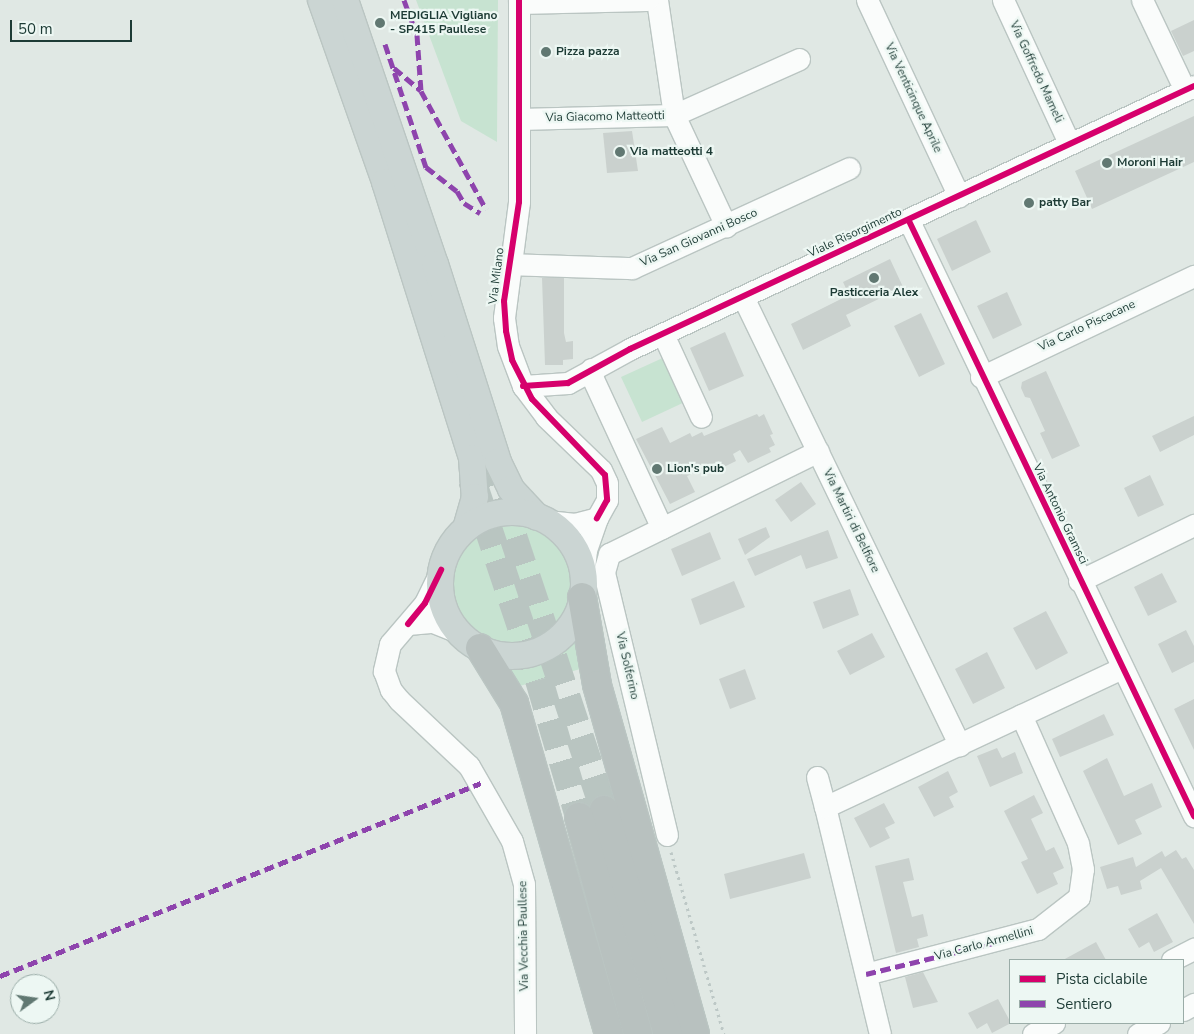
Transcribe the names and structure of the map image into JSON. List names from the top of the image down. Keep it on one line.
{"streets":{"street":["Via Goffredo Mameli","Via Venticinque Aprile","Via Giacomo Matteotti","Viale Risorgimento","Via San Giovanni Bosco","Via Milano","Via Carlo Piscacane","Via Antonio Gramsci","Via Martiri di Belfiore","Via Solferino","Via Vecchia Paullese","Via Carlo Armellini"]},"crossings":[["Via Goffredo Mameli","Viale Risorgimento"],["Via Venticinque Aprile","Viale Risorgimento"],["Via Giacomo Matteotti","Via Milano"],["Viale Risorgimento","Via Milano"],["Viale Risorgimento","Via Antonio Gramsci"],["Viale Risorgimento","Via Martiri di Belfiore"],["Via San Giovanni Bosco","Via Milano"],["Via Milano","Via Vecchia Paullese"],["Via Carlo Piscacane","Via Antonio Gramsci"],["Via Martiri di Belfiore","Via Solferino"]],"places":["MEDIGLIA Vigliano - SP415 Paullese","Pizza pazza","Via matteotti 4","Moroni Hair","patty Bar","Pasticceria Alex","Lion's pub"],"legend":["Pista ciclabile","Sentiero"],"scale_bar":"50 m","north":"right"}
